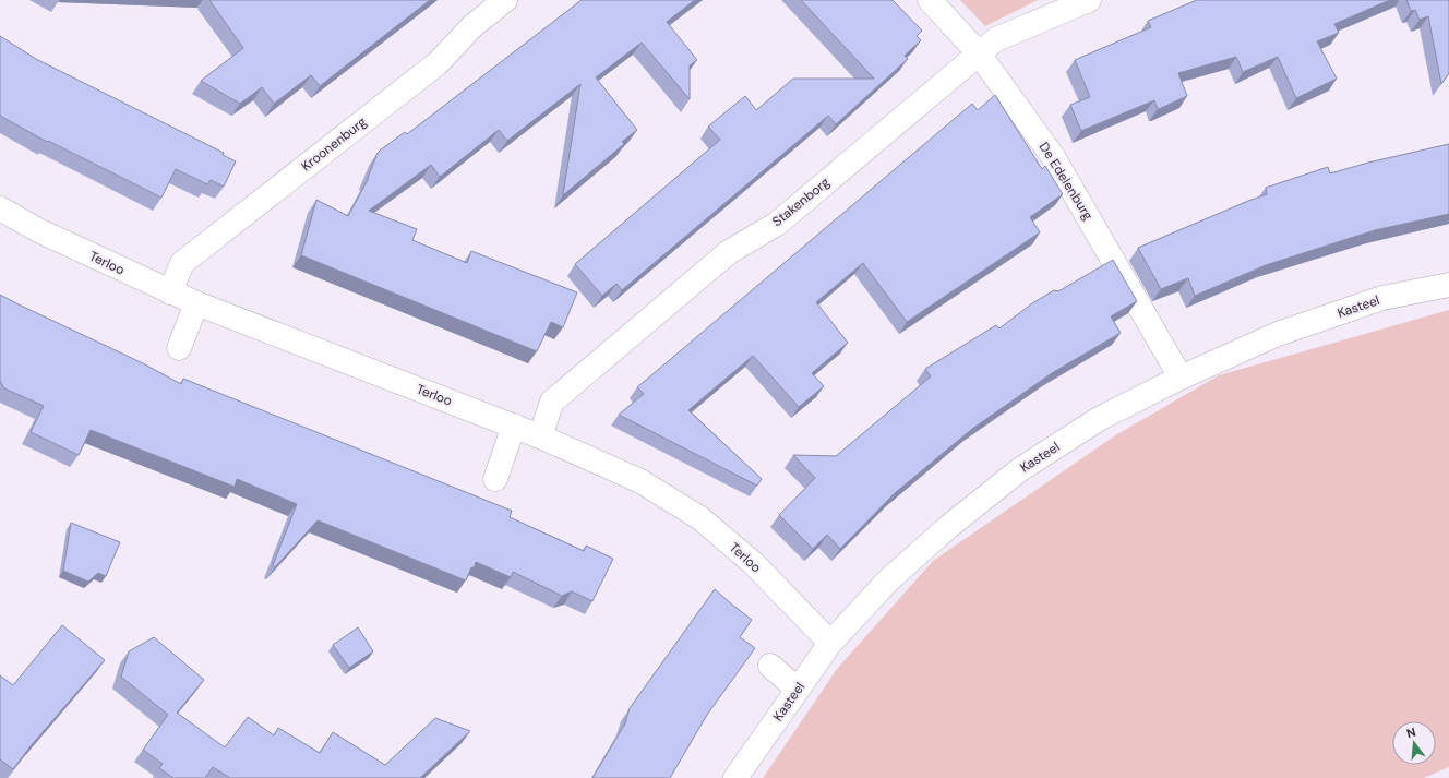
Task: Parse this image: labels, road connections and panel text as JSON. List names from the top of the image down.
{
  "streets": {
    "street": [
      "Kroonenburg",
      "De Edelenburg",
      "Stakenborg",
      "Terloo",
      "Kasteel"
    ]
  },
  "crossings": [
    ["Kroonenburg", "Terloo"],
    ["De Edelenburg", "Stakenborg"],
    ["De Edelenburg", "Kasteel"],
    ["Stakenborg", "Terloo"],
    ["Terloo", "Kasteel"]
  ],
  "north": "top"
}
